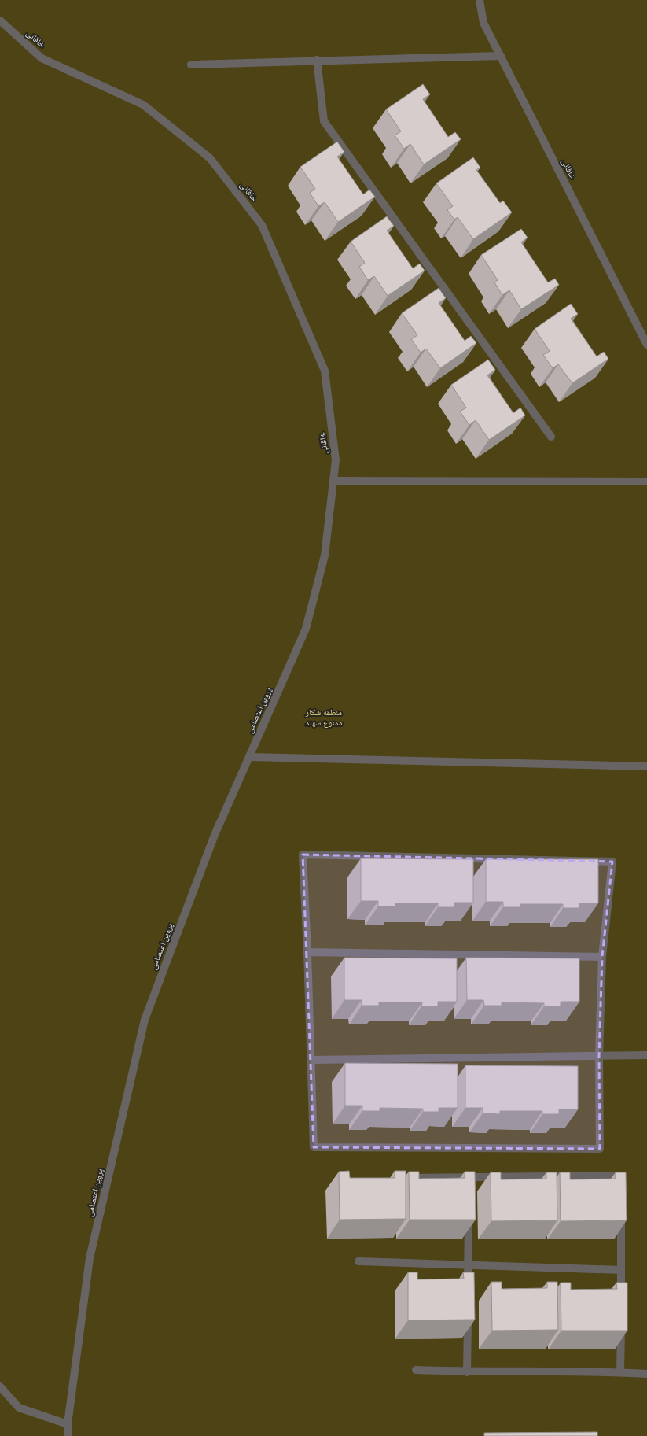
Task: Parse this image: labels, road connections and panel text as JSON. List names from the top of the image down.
{
  "streets": {
    "street": ["خاقانی", "پروین اعتصامی"]
  },
  "crossings": [
    ["خاقانی", "پروین اعتصامی"]
  ],
  "parks": ["منطقه شکار ممنوع سهند"]
}
